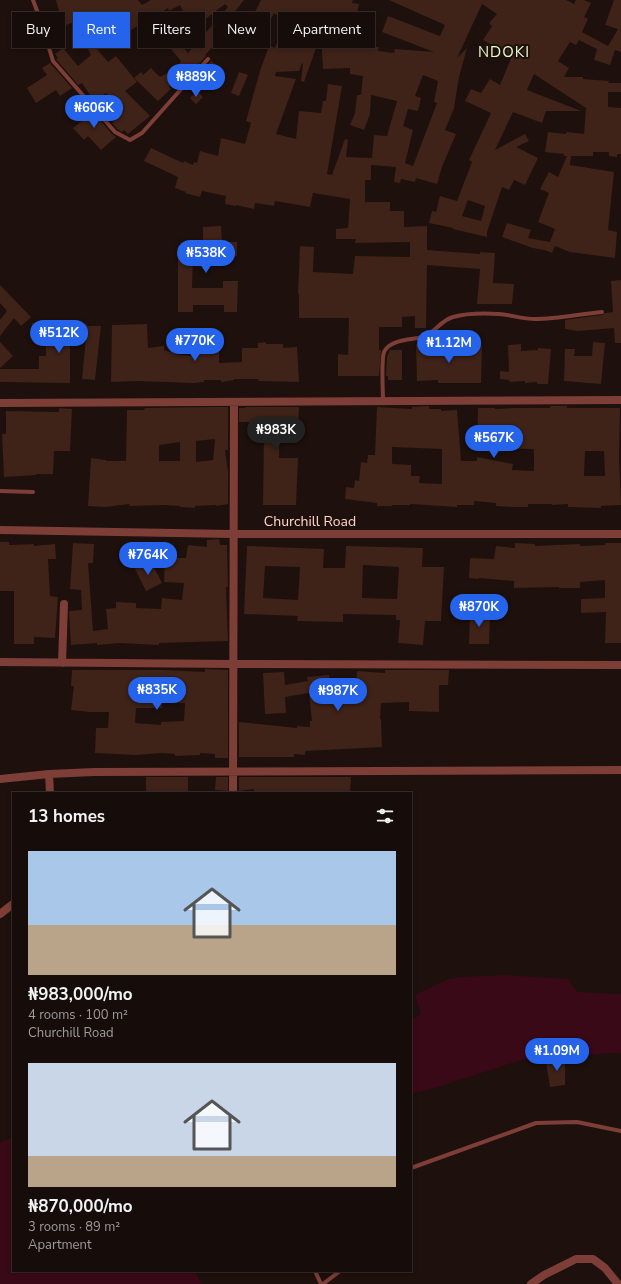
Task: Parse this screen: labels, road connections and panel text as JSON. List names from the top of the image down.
{
  "streets": {
    "street": ["Churchill Road"]
  },
  "districts": ["NDOKI"],
  "page": {
    "chip": [
      "Buy",
      "Rent",
      "Filters",
      "New",
      "Apartment"
    ],
    "price": [
      "₦889K",
      "₦606K",
      "₦538K",
      "₦512K",
      "₦770K",
      "₦1.12M",
      "₦983K",
      "₦567K",
      "₦764K",
      "₦870K",
      "₦835K",
      "₦987K",
      "₦1.09M"
    ],
    "heading": "13 homes",
    "list": [
      {
        "name": "₦983,000/mo",
        "note": "4 rooms · 100 m² · Churchill Road"
      },
      {
        "name": "₦870,000/mo",
        "note": "3 rooms · 89 m² · Apartment"
      }
    ]
  }
}
